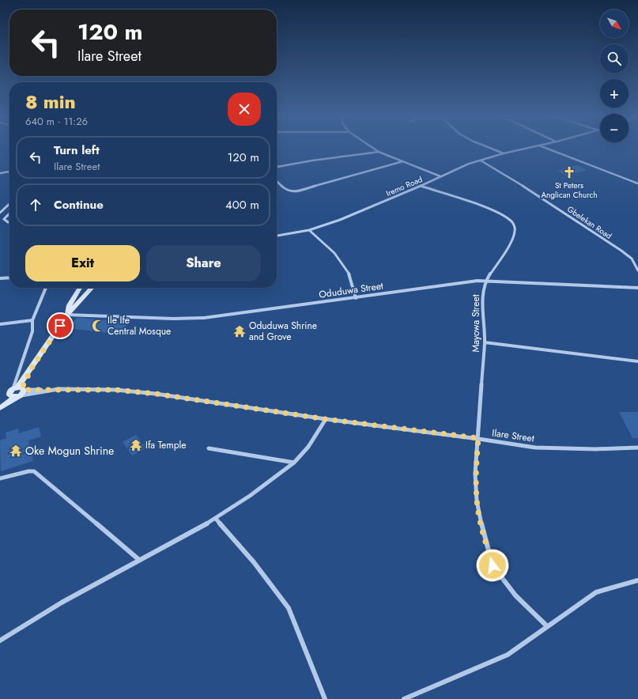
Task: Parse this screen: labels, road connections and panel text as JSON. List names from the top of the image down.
{
  "streets": {
    "street": [
      "Iremo Road",
      "Gbelekan Road",
      "Oduduwa Street",
      "Mayowa Street",
      "Ilare Street"
    ]
  },
  "crossings": [
    ["Iremo Road", "Gbelekan Road"],
    ["Iremo Road", "Mayowa Street"],
    ["Oduduwa Street", "Mayowa Street"],
    ["Mayowa Street", "Ilare Street"]
  ],
  "places": {
    "church": ["St Peters Anglican Church"],
    "mosque": ["Ile Ife Central Mosque"],
    "temple": ["Oduduwa Shrine and Grove", "Ifa Temple", "Oke Mogun Shrine"]
  },
  "north": "bottom right",
  "page": {
    "map_buttons": ["+", "−"],
    "turn": ["120 m", "Ilare Street"],
    "heading": ["8 min", "640 m · 11:26"],
    "list": [
      {
        "name": "Turn left",
        "note": "Ilare Street",
        "value": "120 m"
      },
      {
        "name": "Continue",
        "value": "400 m"
      }
    ],
    "buttons": ["Exit", "Share"]
  }
}
